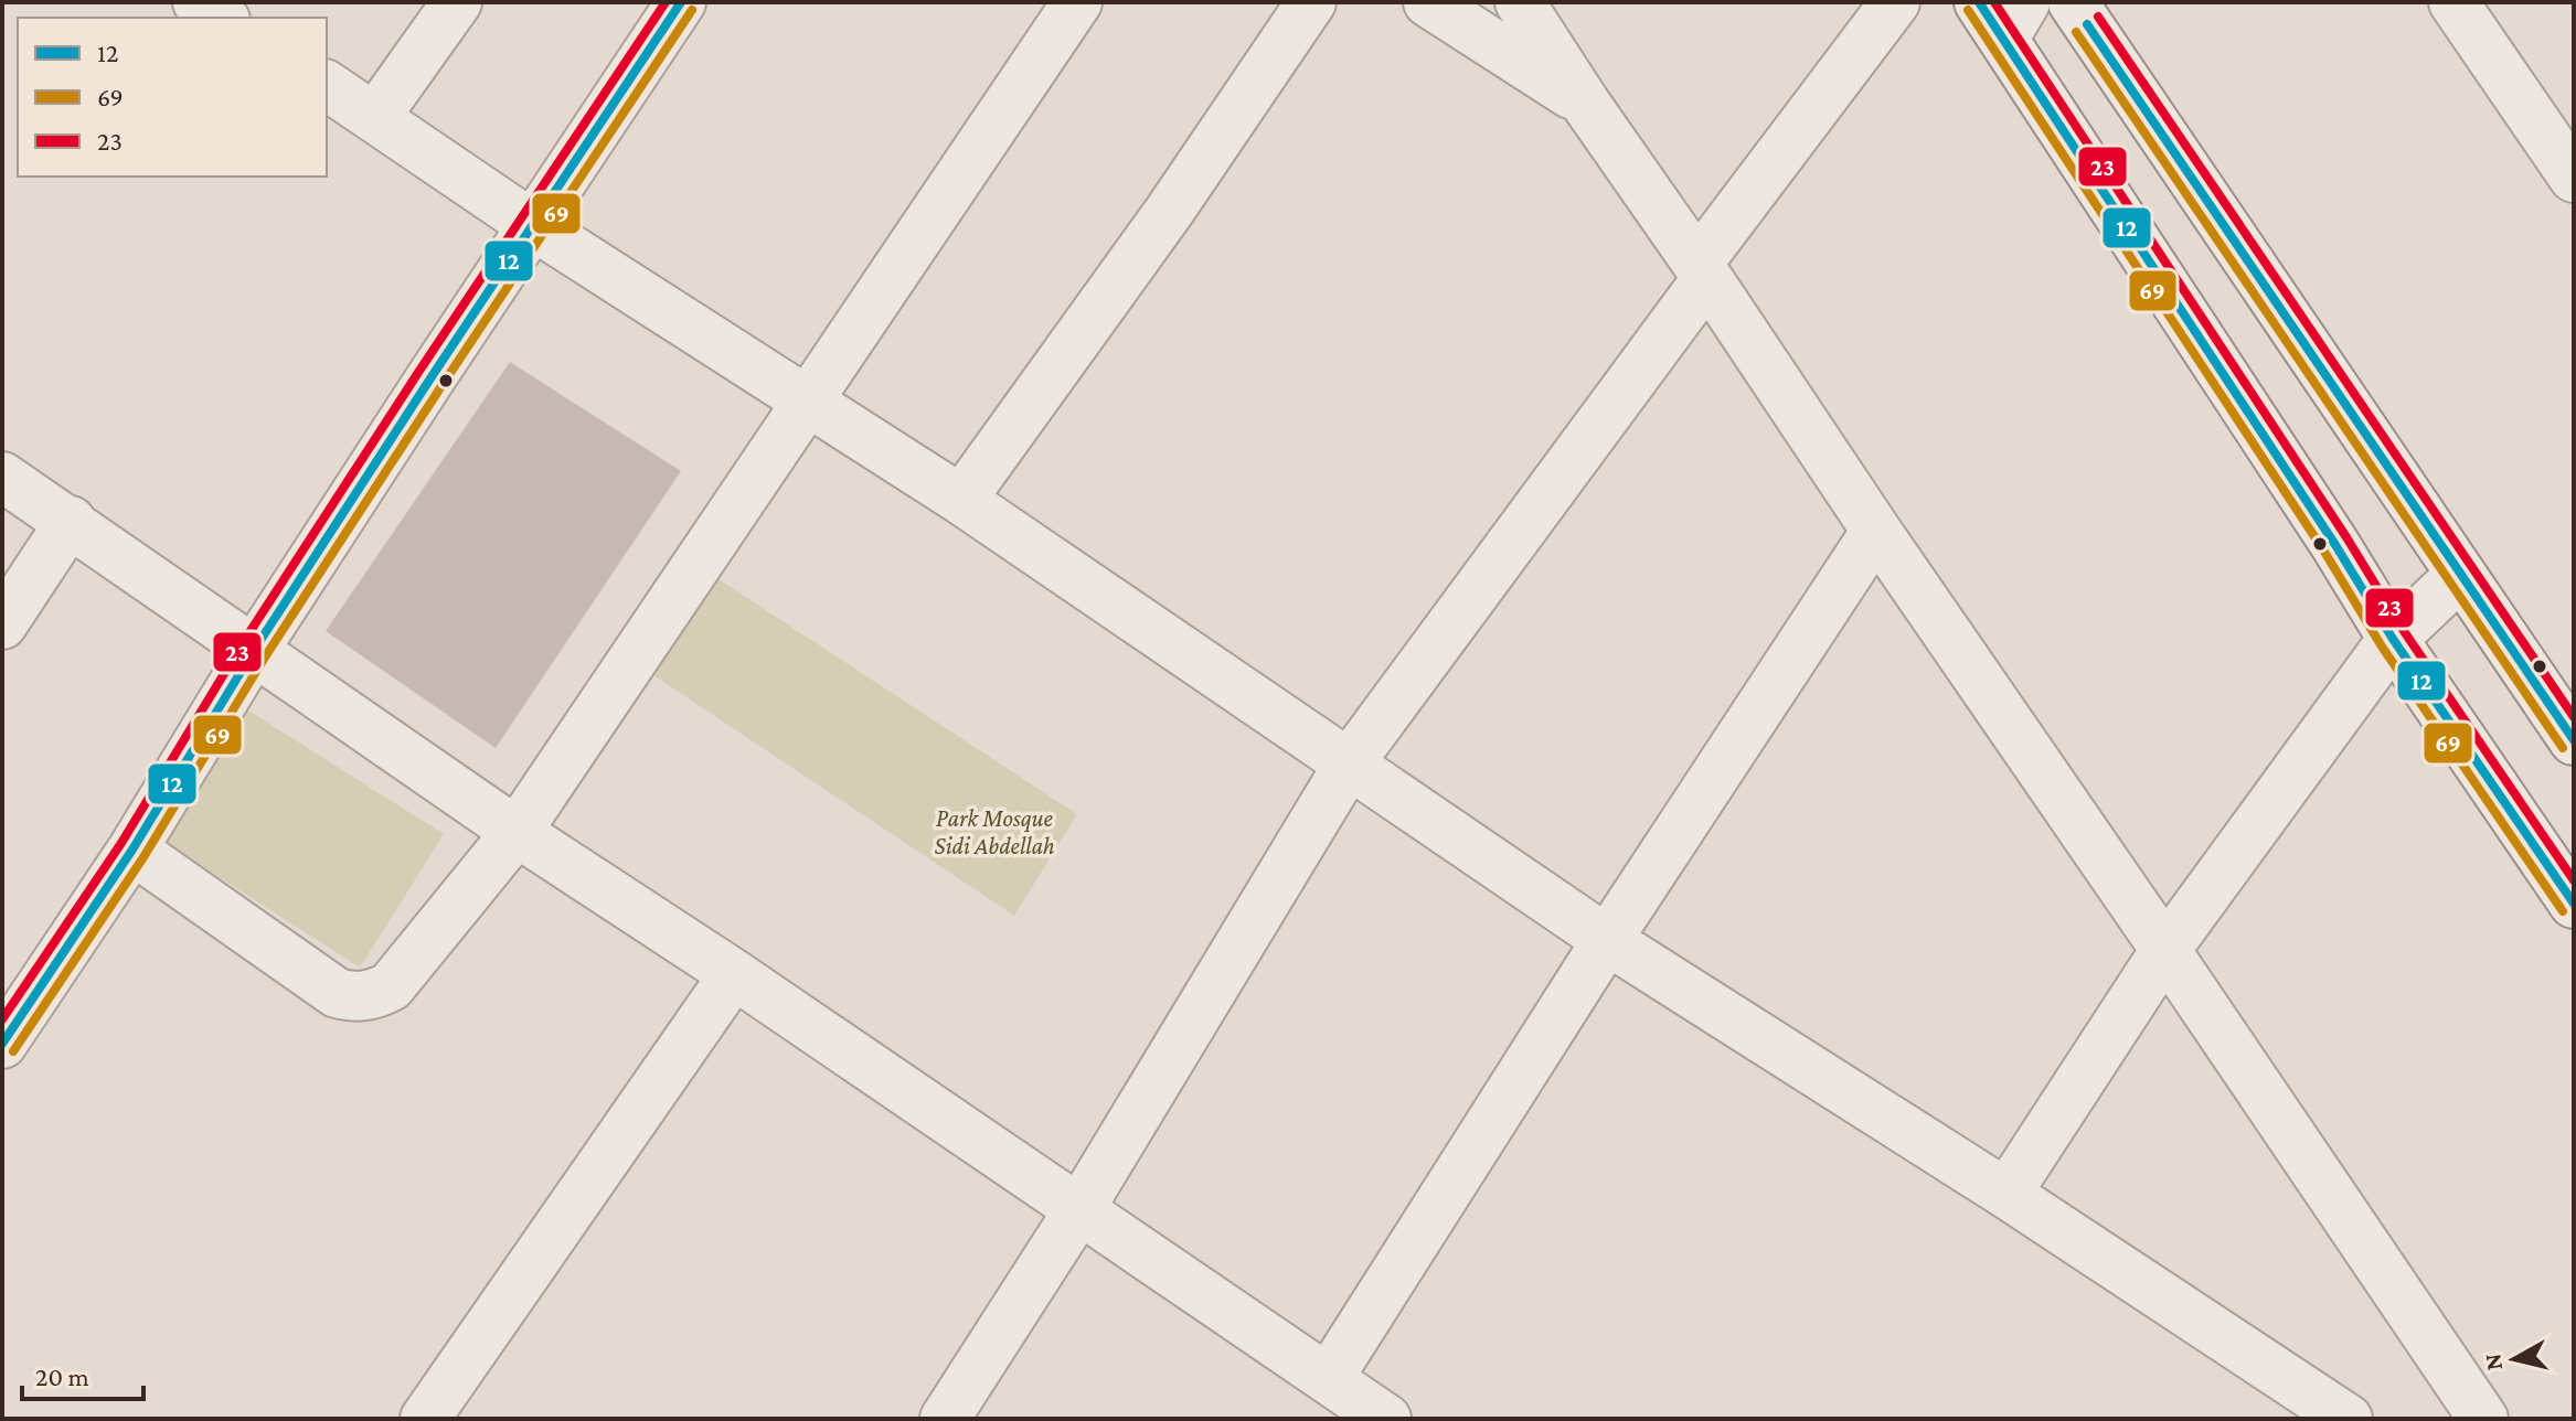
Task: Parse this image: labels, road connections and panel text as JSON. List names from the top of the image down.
{
  "parks": ["Park Mosque Sidi Abdellah"],
  "lines": ["transit line 12", "transit line 23", "transit line 69"],
  "legend": ["12", "69", "23"],
  "scale_bar": "20 m",
  "north": "left"
}
